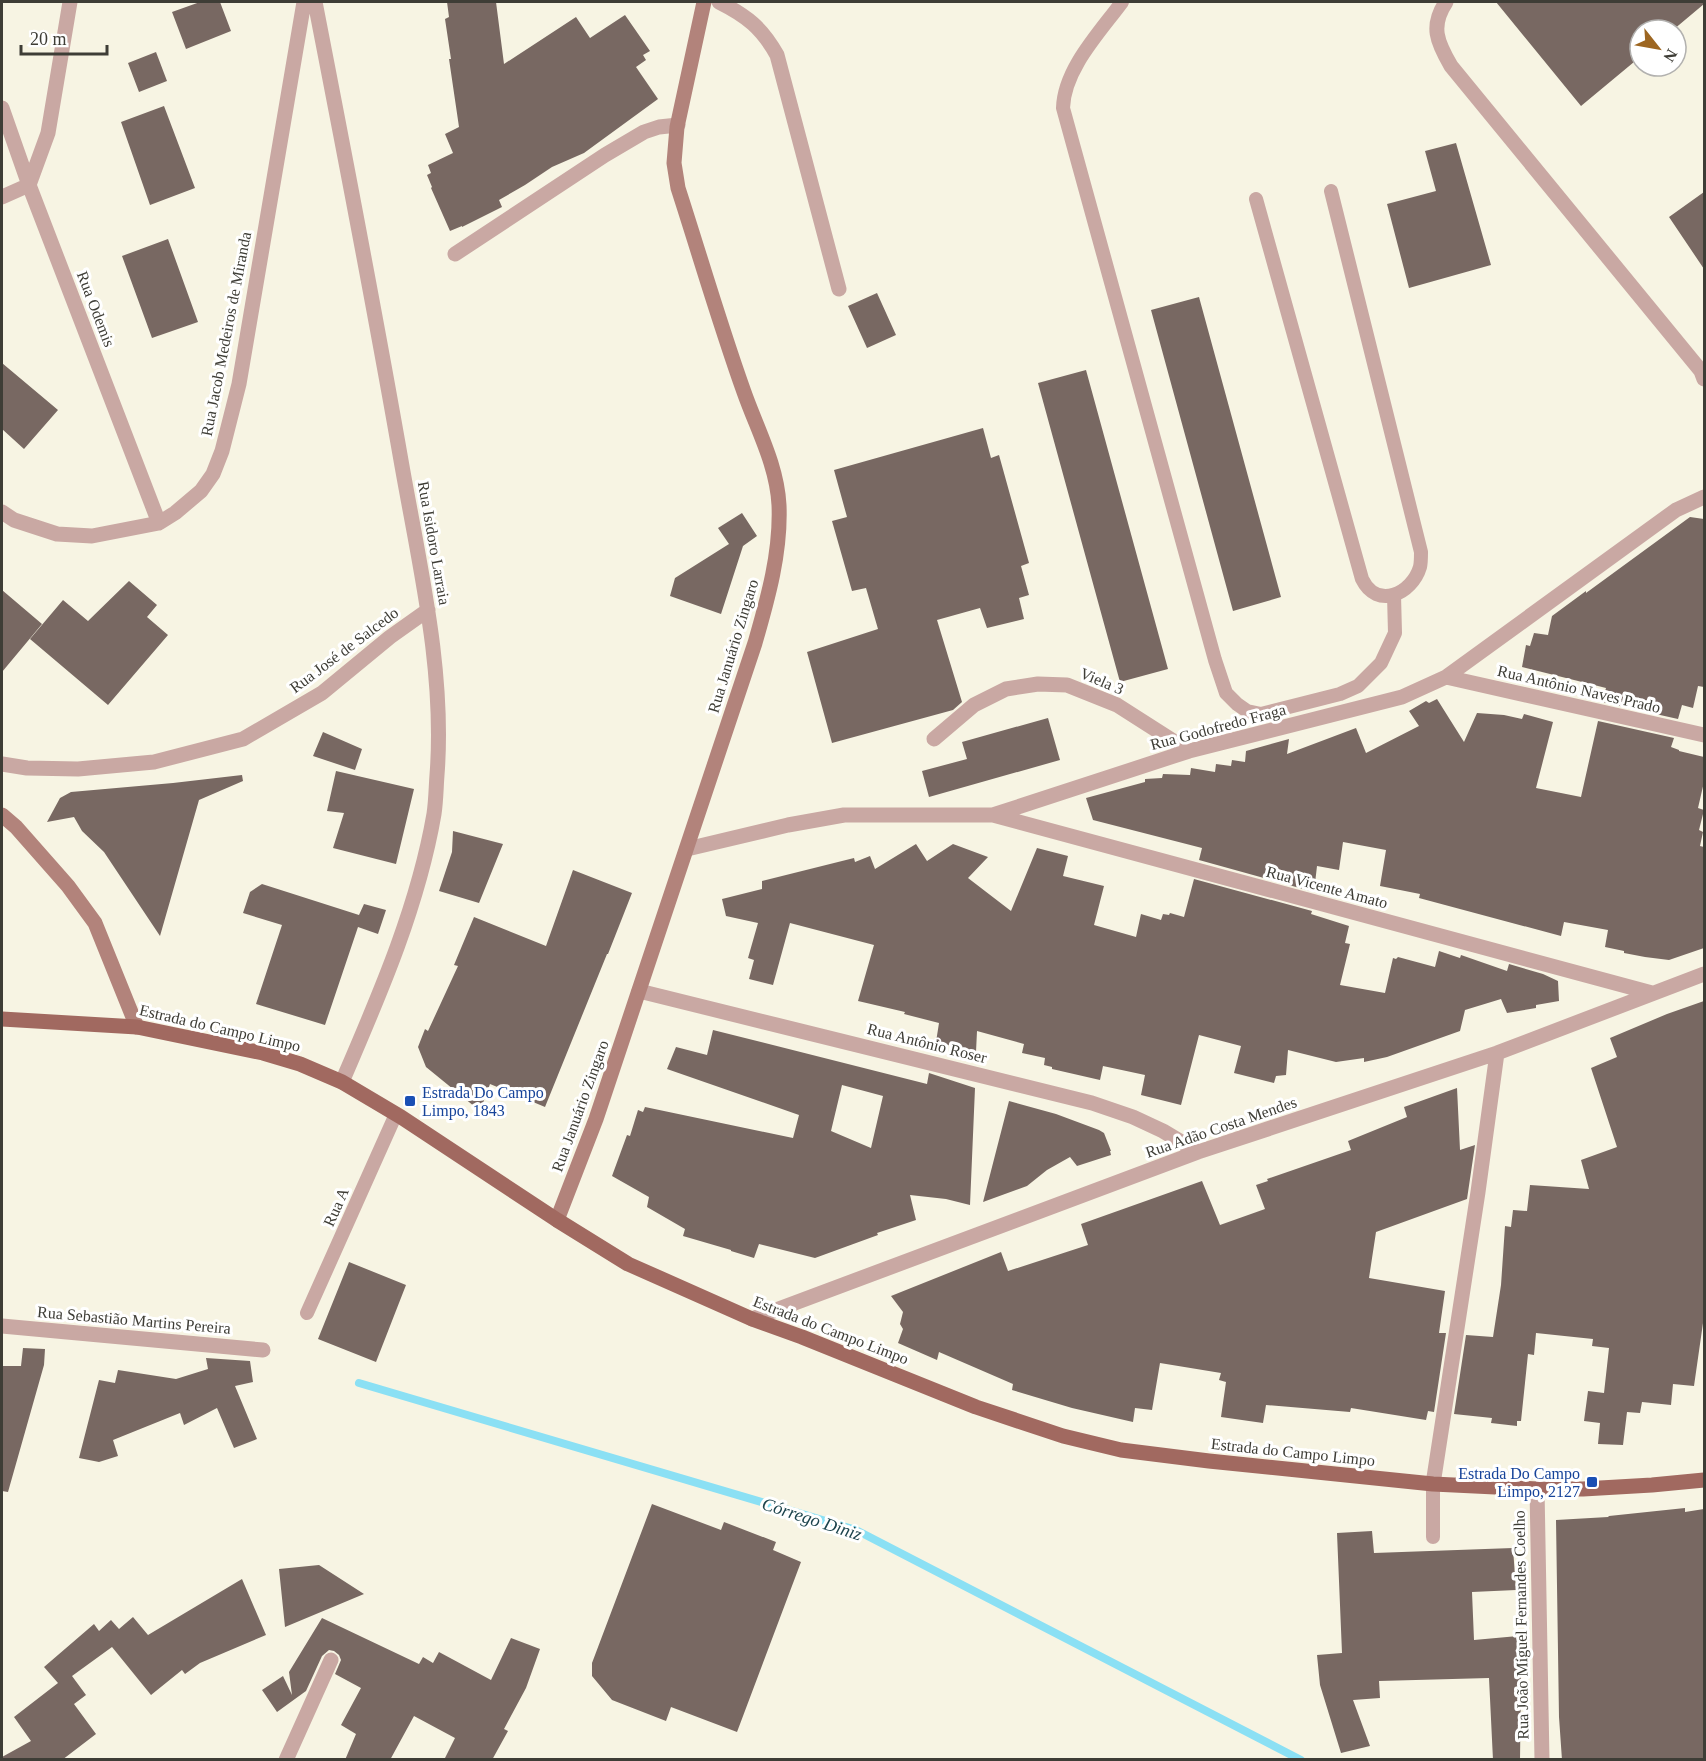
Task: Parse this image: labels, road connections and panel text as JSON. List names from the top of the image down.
{
  "streets": {
    "main road": ["Estrada do Campo Limpo"],
    "street": [
      "Rua Odemis",
      "Rua Jacob Medeiros de Miranda",
      "Rua Isidoro Larraia",
      "Rua Januário Zingaro",
      "Rua José de Salcedo",
      "Viela 3",
      "Rua Antônio Naves Prado",
      "Rua Godofredo Fraga",
      "Rua Vicente Amato",
      "Rua Antônio Roser",
      "Rua Adão Costa Mendes",
      "Rua Sebastião Martins Pereira",
      "Rua João Miguel Fernandes Coelho"
    ],
    "lane": ["Rua A"]
  },
  "crossings": [
    ["Rua Odemis", "Rua Jacob Medeiros de Miranda"],
    ["Rua Isidoro Larraia", "Rua José de Salcedo"],
    ["Rua Isidoro Larraia", "Estrada do Campo Limpo"],
    ["Rua Januário Zingaro", "Rua Godofredo Fraga"],
    ["Rua Januário Zingaro", "Estrada do Campo Limpo"],
    ["Rua Januário Zingaro", "Rua Antônio Roser"],
    ["Viela 3", "Rua Godofredo Fraga"],
    ["Rua Antônio Naves Prado", "Rua Godofredo Fraga"],
    ["Rua Godofredo Fraga", "Rua Vicente Amato"],
    ["Rua Vicente Amato", "Rua Adão Costa Mendes"],
    ["Estrada do Campo Limpo", "Rua Adão Costa Mendes"],
    ["Estrada do Campo Limpo", "Rua A"],
    ["Estrada do Campo Limpo", "Rua João Miguel Fernandes Coelho"],
    ["Rua Antônio Roser", "Rua Adão Costa Mendes"]
  ],
  "water": ["Córrego Diniz"],
  "places": {
    "transit": ["Estrada Do Campo Limpo, 1843", "Estrada Do Campo Limpo, 2127"]
  },
  "scale_bar": "20 m",
  "north": "bottom right"
}
